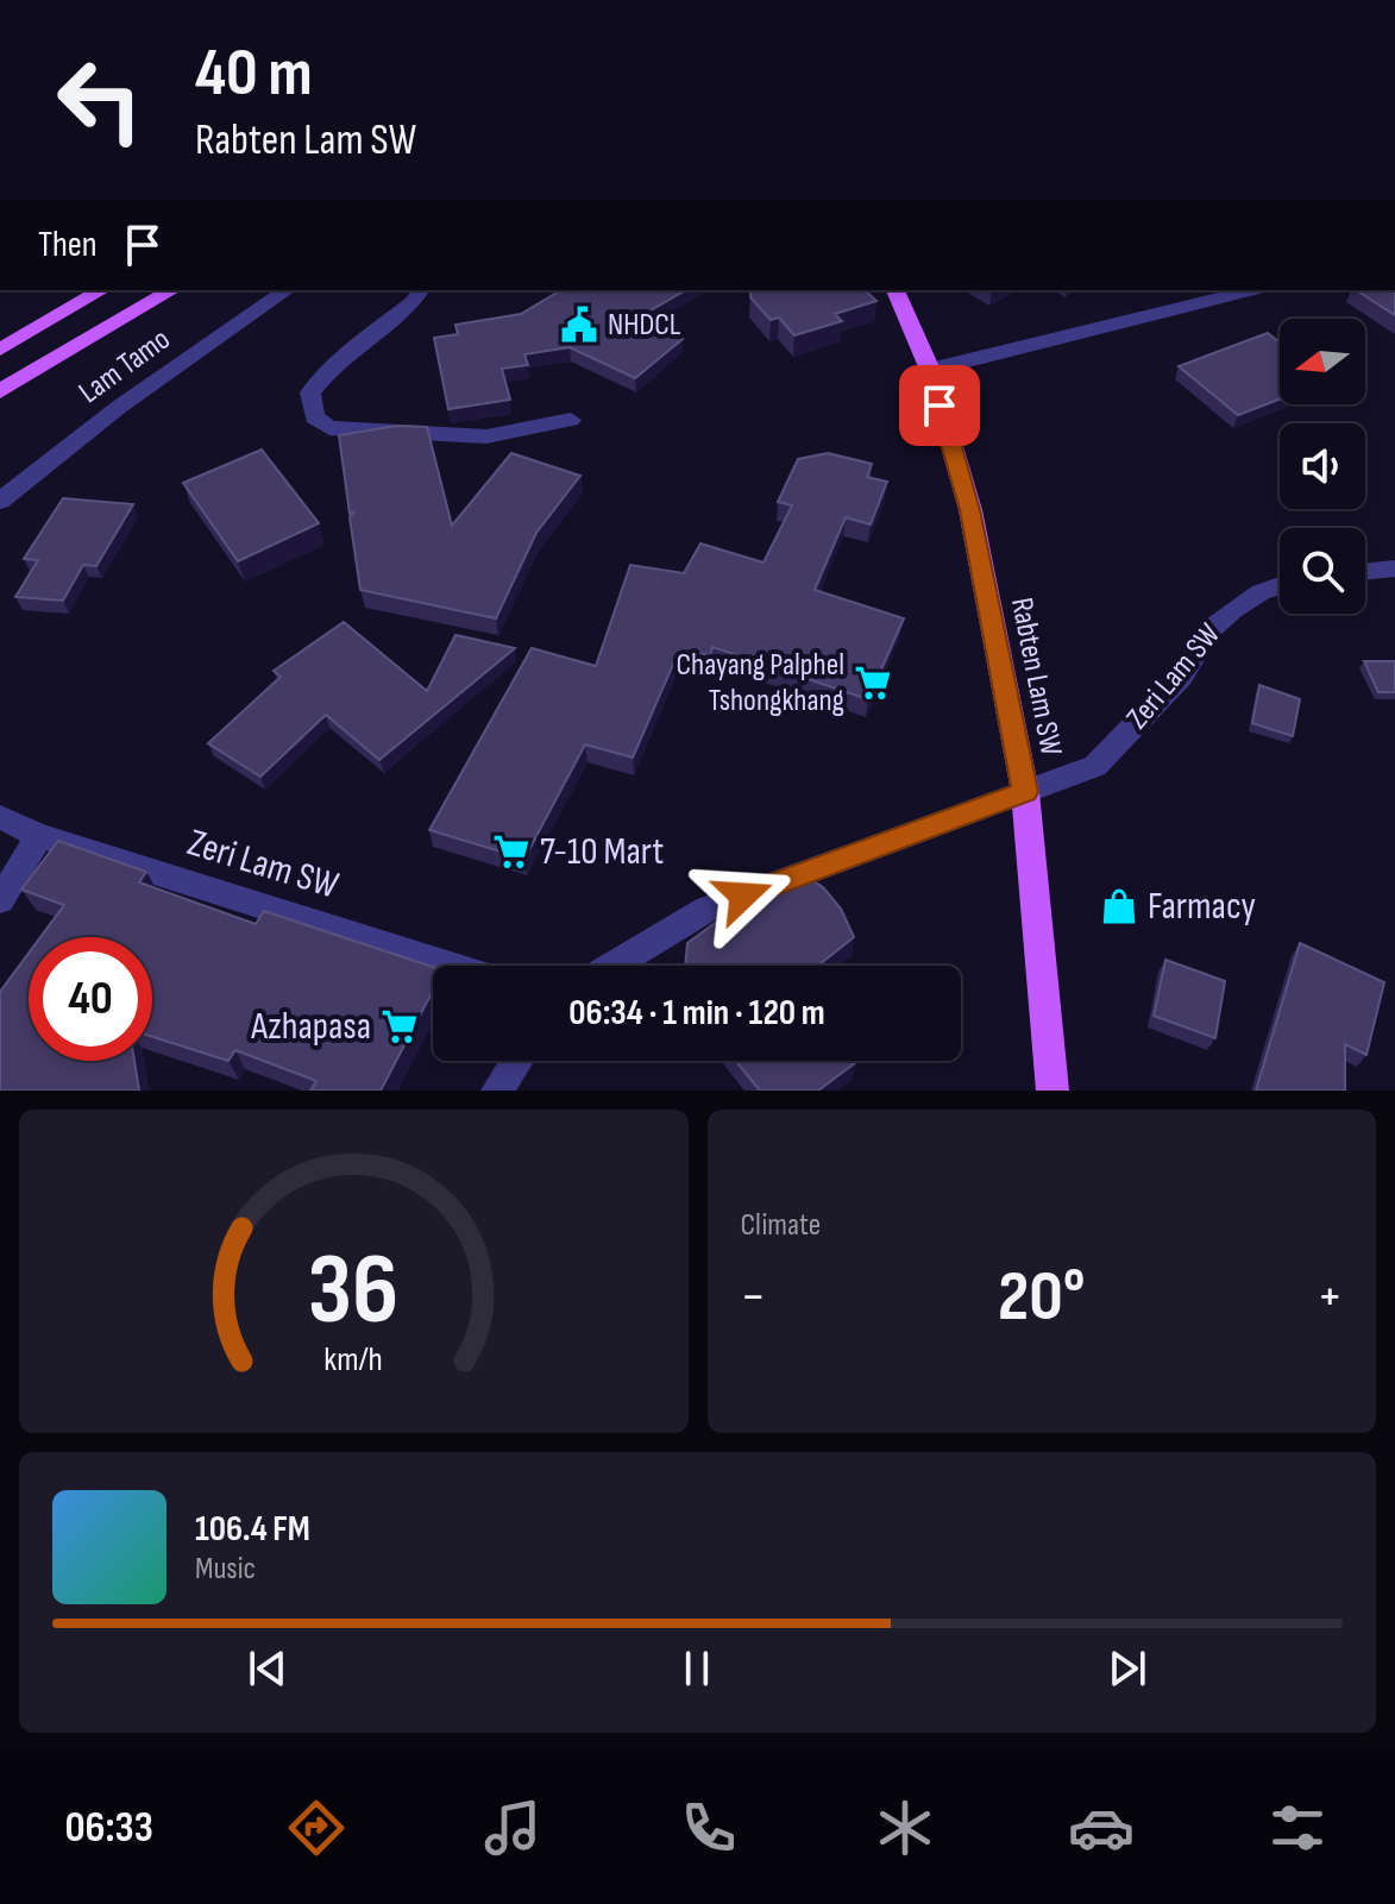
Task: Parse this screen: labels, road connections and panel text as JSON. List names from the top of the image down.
{
  "streets": {
    "main road": ["Rabten Lam SW"],
    "street": ["Lam Tamo", "Zeri Lam SW"]
  },
  "crossings": [
    ["Rabten Lam SW", "Zeri Lam SW"]
  ],
  "places": {
    "public building": ["NHDCL"],
    "supermarket": ["Chayang Palphel Tshongkhang", "7-10 Mart", "Azhapasa"],
    "shop": ["Farmacy"]
  },
  "north": "left",
  "page": {
    "turn": ["40 m", "Rabten Lam SW"],
    "then": "Then",
    "limit": "40",
    "trip": "06:34 · 1 min · 120 m",
    "tile": "Climate",
    "heat": ["−", "20°", "+"],
    "song": ["106.4 FM", "Music"],
    "tabs": "06:33",
    "gauge": ["36", "km/h"]
  }
}
